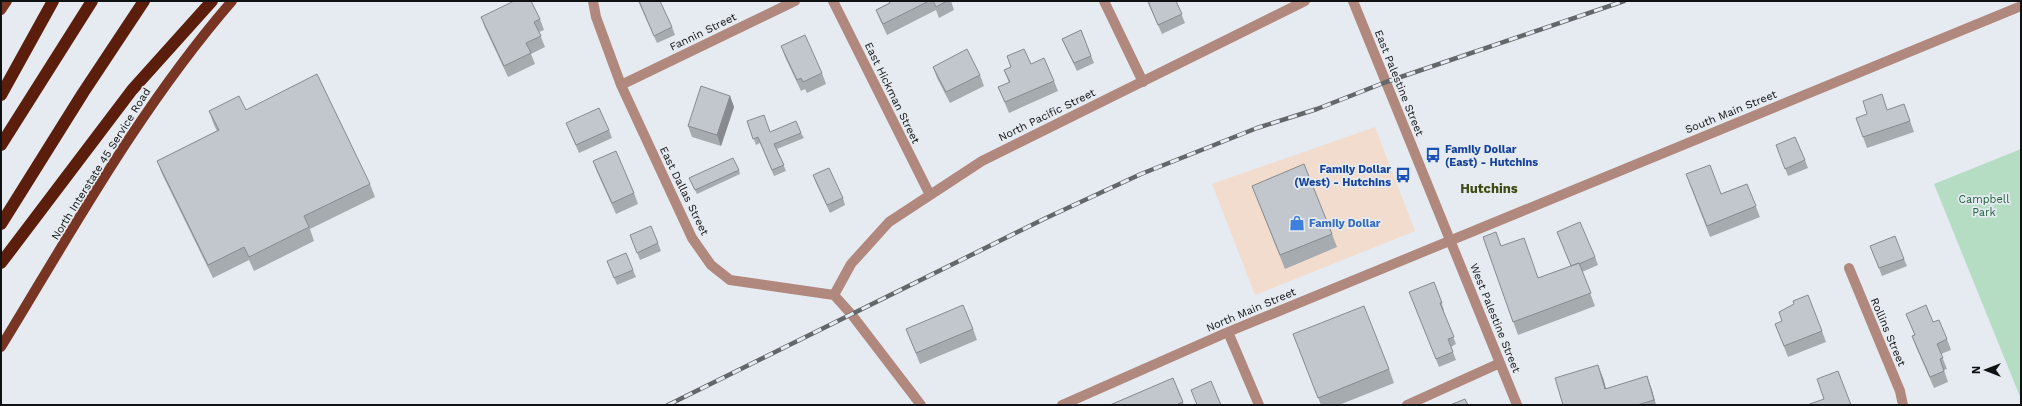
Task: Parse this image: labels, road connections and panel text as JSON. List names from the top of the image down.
{
  "streets": {
    "main road": ["North Interstate 45 Service Road"],
    "street": [
      "Fannin Street",
      "East Palestine Street",
      "East Hickman Street",
      "South Main Street",
      "North Pacific Street",
      "East Dallas Street",
      "North Main Street",
      "West Palestine Street",
      "Rollins Street"
    ]
  },
  "crossings": [
    ["Fannin Street", "East Dallas Street"],
    ["East Palestine Street", "South Main Street"],
    ["East Palestine Street", "North Main Street"],
    ["East Palestine Street", "West Palestine Street"],
    ["East Hickman Street", "North Pacific Street"],
    ["South Main Street", "North Main Street"],
    ["South Main Street", "West Palestine Street"],
    ["North Pacific Street", "East Dallas Street"],
    ["North Main Street", "West Palestine Street"]
  ],
  "districts": ["Hutchins"],
  "parks": ["Campbell Park"],
  "places": {
    "bus stop": ["Family Dollar (East) - Hutchins", "Family Dollar (West) - Hutchins"],
    "shop": ["Family Dollar"]
  },
  "north": "left"
}
